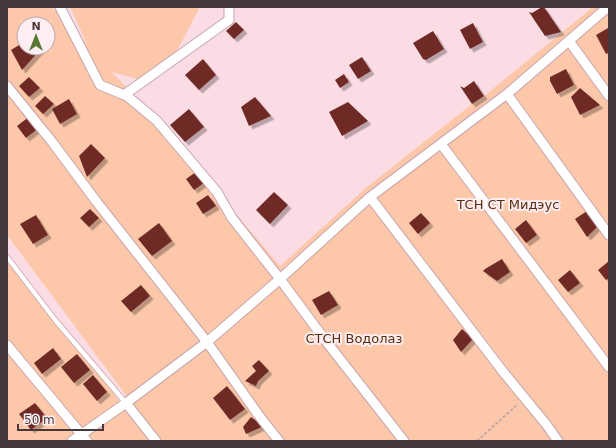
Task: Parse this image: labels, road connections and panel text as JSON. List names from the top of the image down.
{
  "parks": ["ТСН СТ Мидэус", "СТСН Водолаз"],
  "scale_bar": "50 m",
  "north": "top"
}
